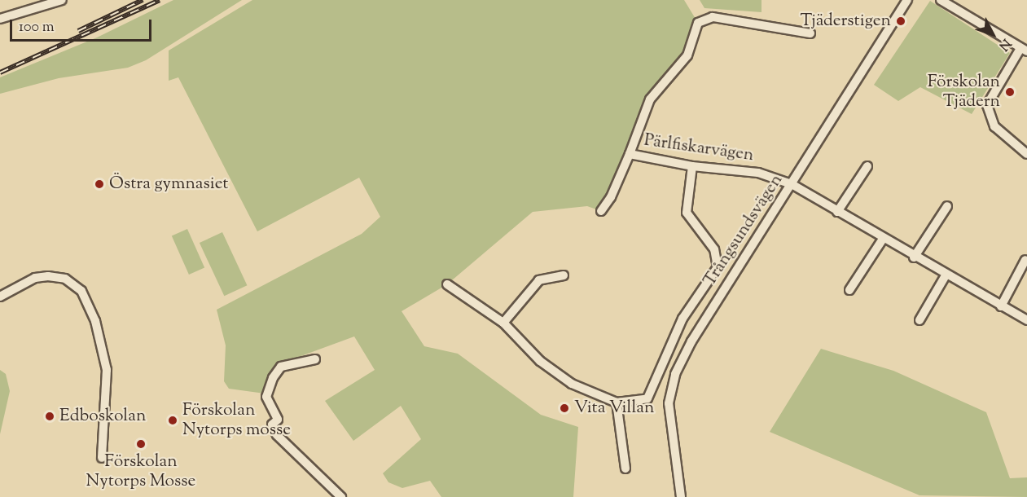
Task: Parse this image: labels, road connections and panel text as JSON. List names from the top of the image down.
{
  "streets": {
    "street": ["Pärlfiskarvägen", "Trångsundsvägen"]
  },
  "crossings": [
    ["Pärlfiskarvägen", "Trångsundsvägen"]
  ],
  "places": [
    "Tjäderstigen",
    "Förskolan Tjädern",
    "Östra gymnasiet",
    "Vita Villan",
    "Edboskolan",
    "Förskolan Nytorps mosse",
    "Förskolan Nytorps Mosse"
  ],
  "scale_bar": "100 m",
  "north": "bottom right"
}
